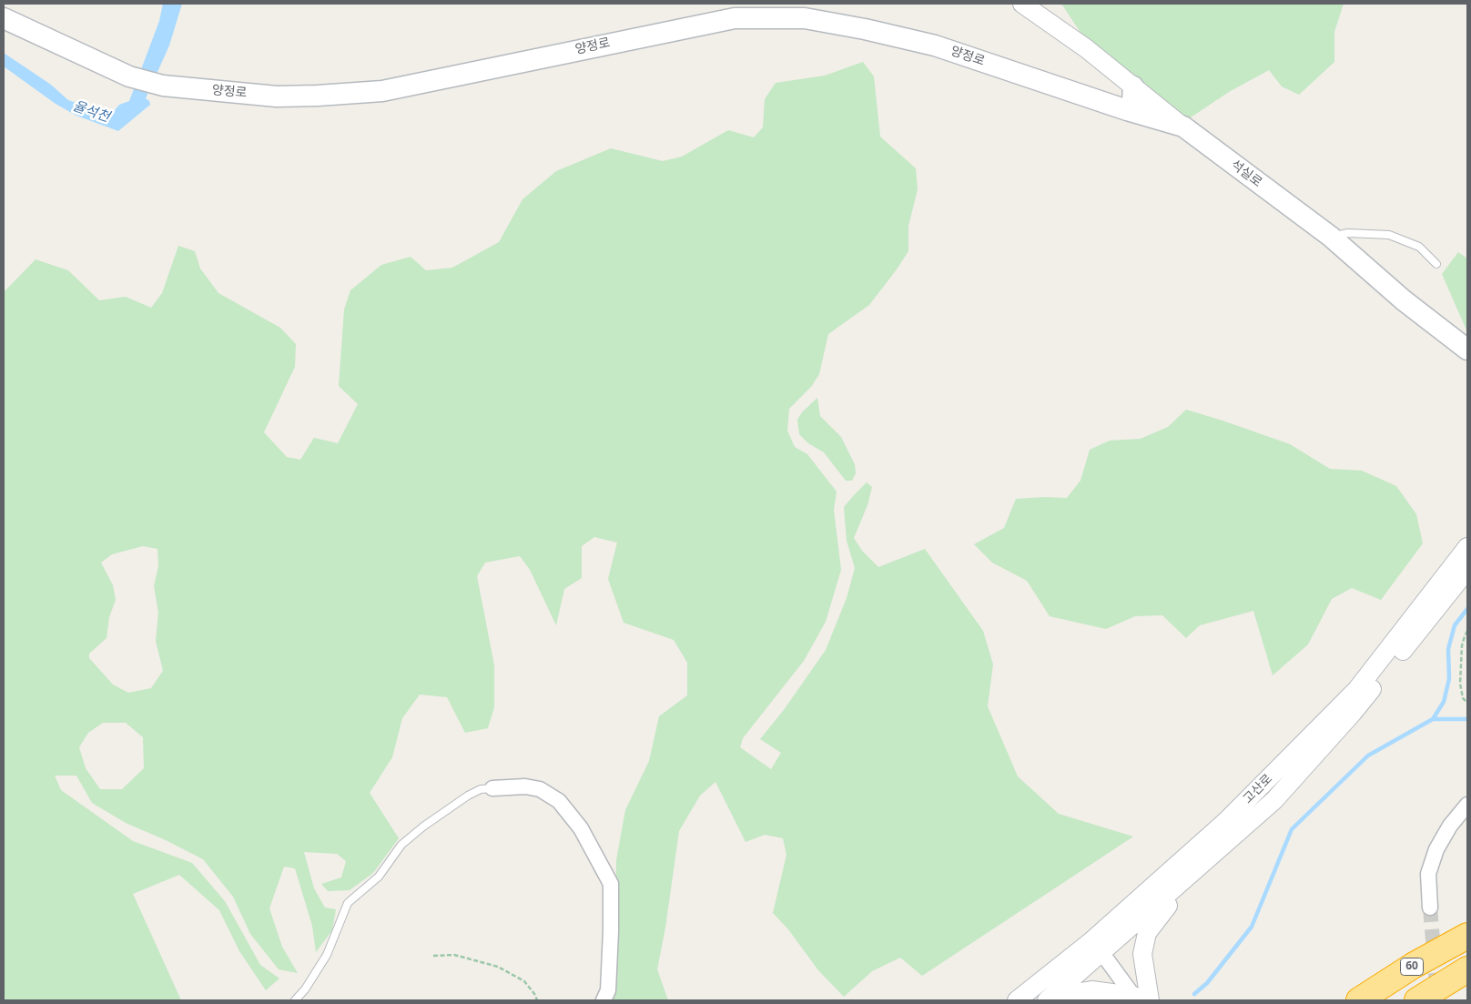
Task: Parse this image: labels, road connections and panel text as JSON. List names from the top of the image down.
{
  "streets": {
    "highway": ["60"],
    "main road": ["양정로", "석실로"],
    "street": ["고산로"]
  },
  "crossings": [
    ["양정로", "석실로"]
  ],
  "water": ["율석천"]
}
